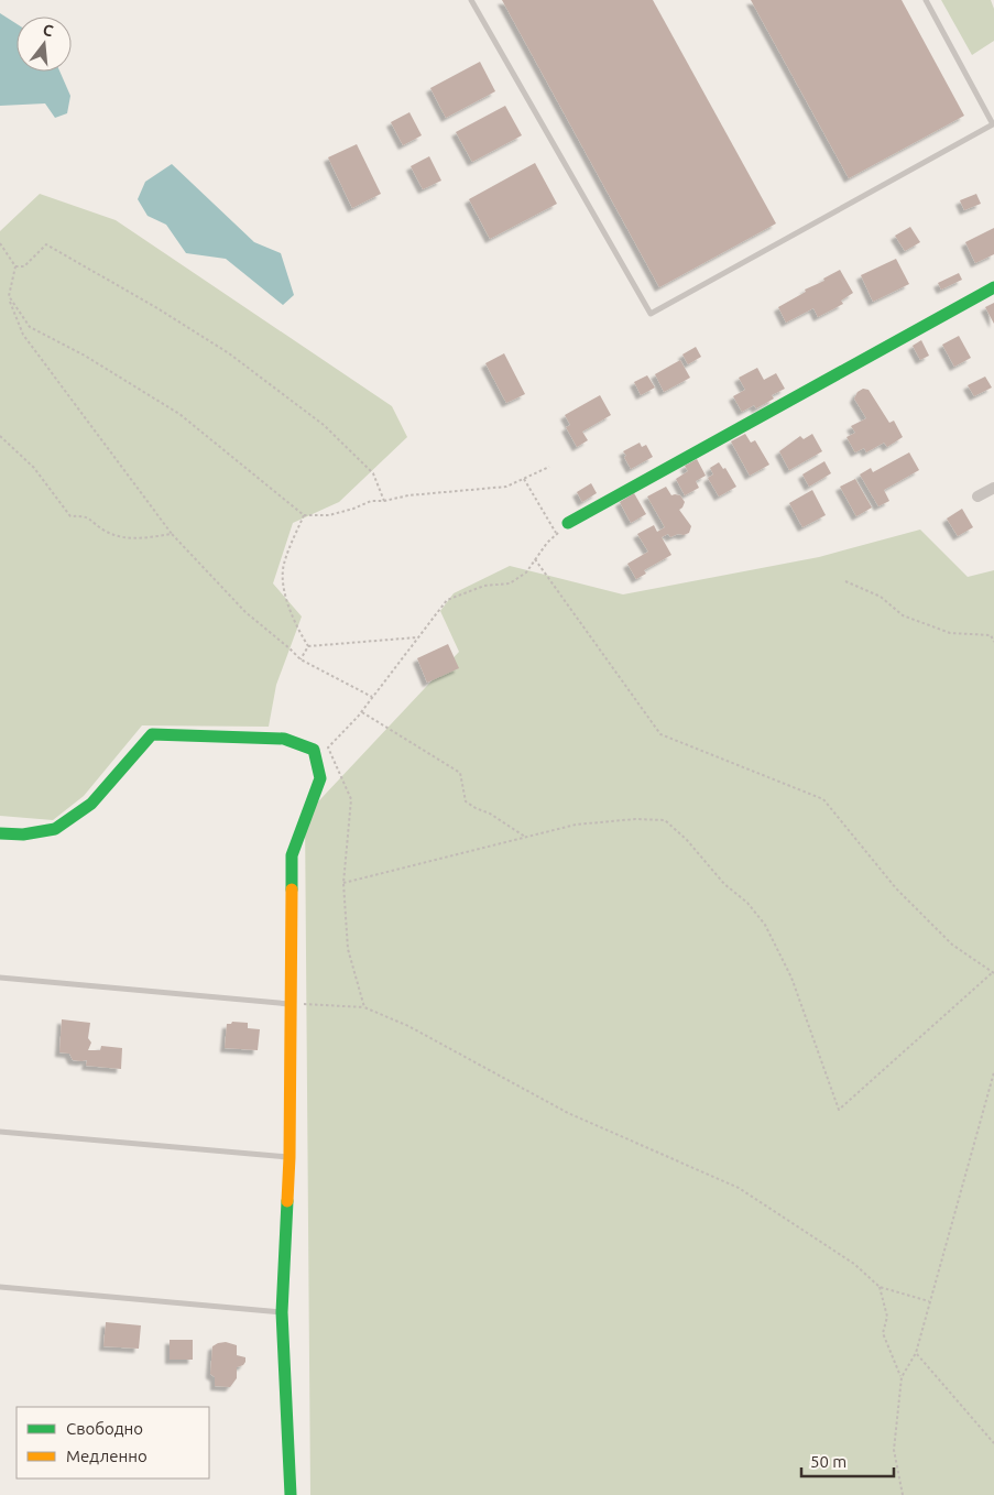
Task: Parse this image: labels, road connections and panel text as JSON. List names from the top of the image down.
{
  "legend": ["Свободно", "Медленно"],
  "scale_bar": "50 m",
  "north": "top"
}
